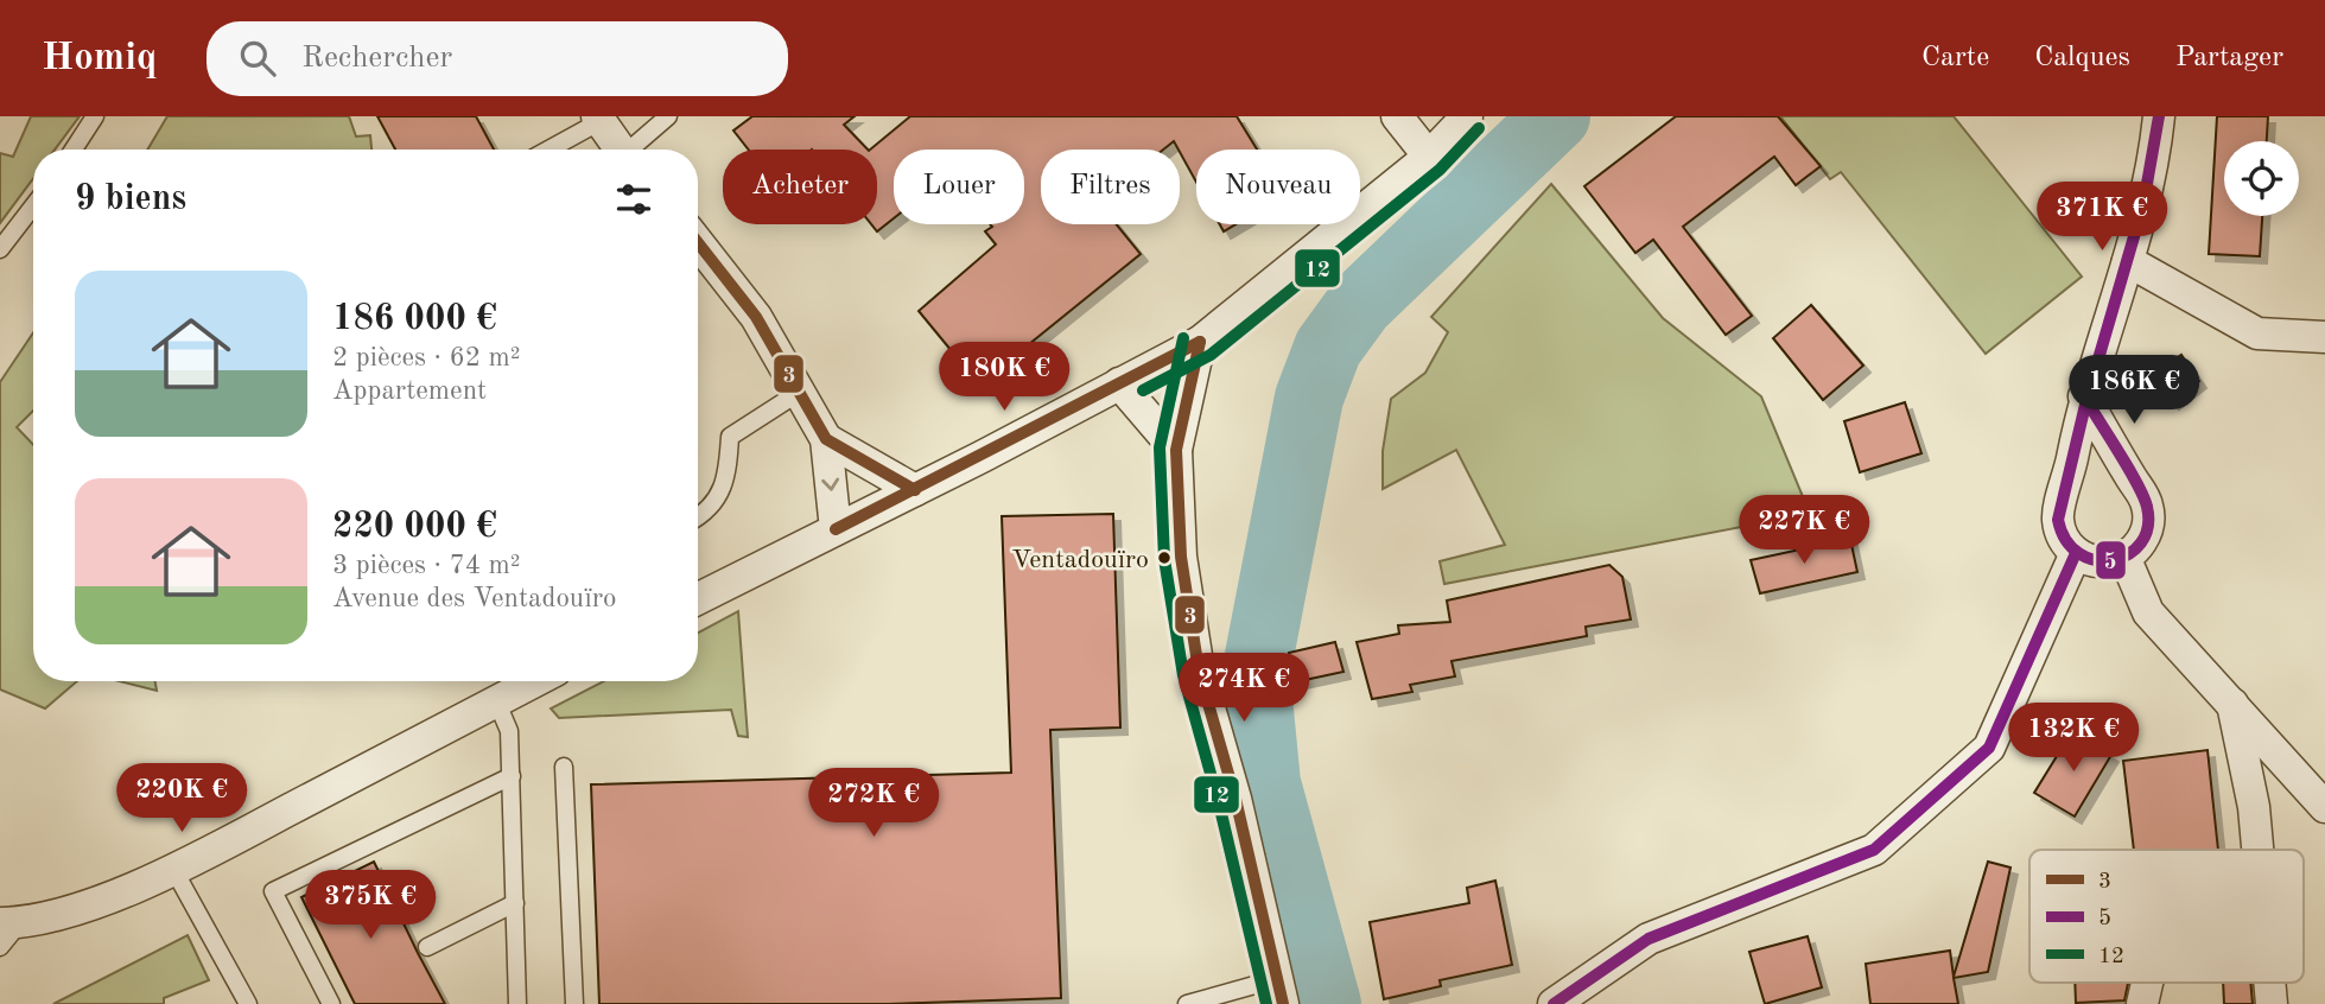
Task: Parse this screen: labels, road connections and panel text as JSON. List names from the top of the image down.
{
  "places": ["Ventadouïro"],
  "lines": ["transit line 5", "transit line 12", "transit line 3"],
  "legend": ["3", "5", "12"],
  "page": {
    "header": "Homiq",
    "search": "Rechercher",
    "nav": ["Carte", "Calques", "Partager"],
    "chip": [
      "Acheter",
      "Louer",
      "Filtres",
      "Nouveau"
    ],
    "heading": "9 biens",
    "price": [
      "371K €",
      "180K €",
      "186K €",
      "227K €",
      "274K €",
      "132K €",
      "220K €",
      "272K €",
      "375K €"
    ],
    "list": [
      {
        "name": "186 000 €",
        "note": "2 pièces · 62 m² · Appartement"
      },
      {
        "name": "220 000 €",
        "note": "3 pièces · 74 m² · Avenue des Ventadouïro"
      }
    ]
  }
}
